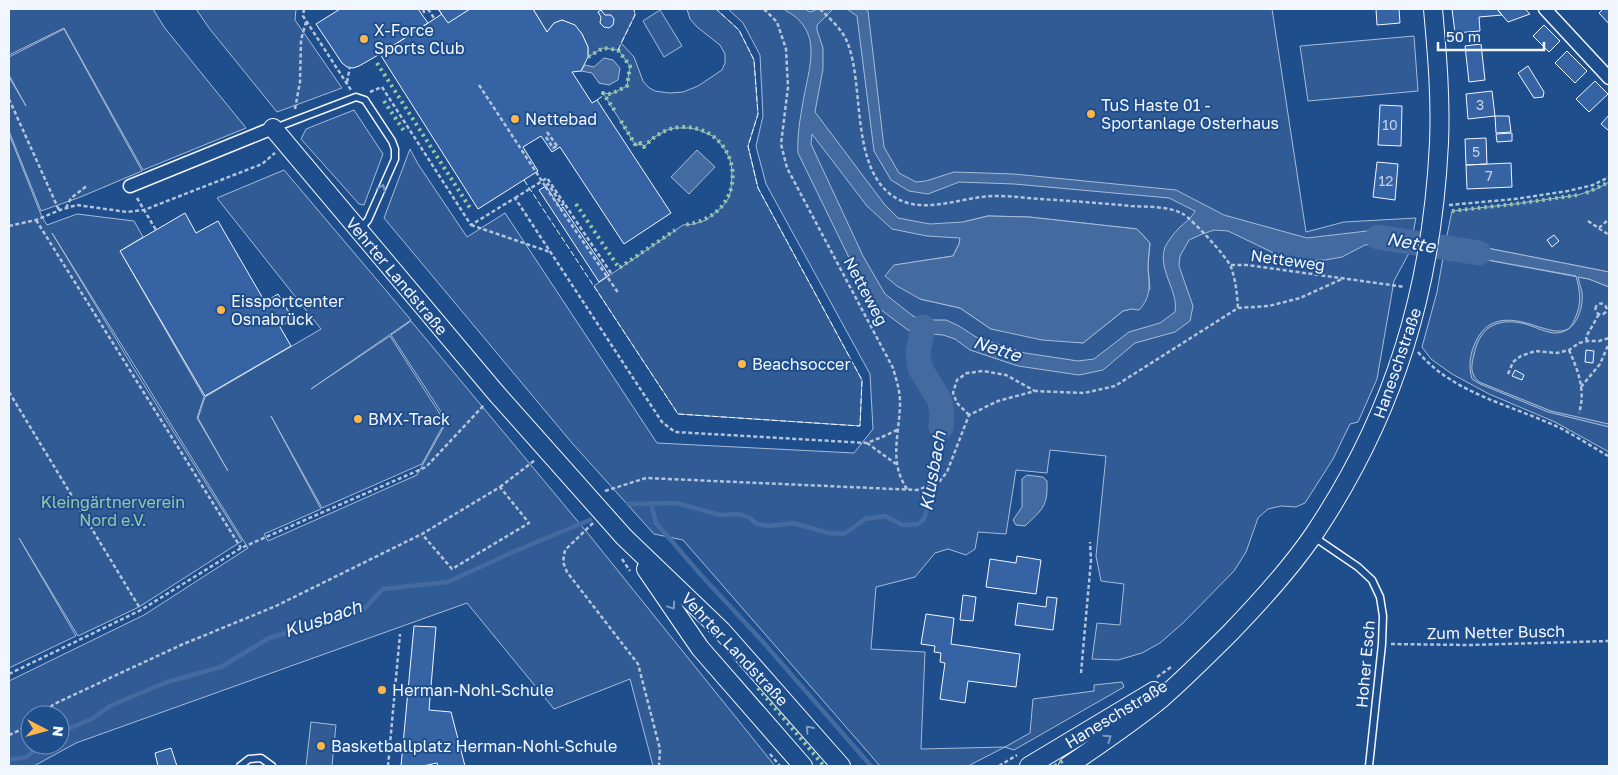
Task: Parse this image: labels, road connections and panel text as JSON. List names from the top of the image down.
{
  "streets": {
    "main road": ["Vehrter Landstraße", "Haneschstraße"],
    "lane": ["Hoher Esch"],
    "path": ["Netteweg", "Zum Netter Busch"]
  },
  "crossings": [
    ["Haneschstraße", "Hoher Esch"],
    ["Zum Netter Busch", "Hoher Esch"]
  ],
  "water": ["Nette", "Klusbach"],
  "parks": ["Kleingärtnerverein Nord e.V."],
  "places": [
    "X-Force Sports Club",
    "TuS Haste 01 - Sportanlage Osterhaus",
    "Nettebad",
    "Eissportcenter Osnabrück",
    "Beachsoccer",
    "BMX-Track",
    "Herman-Nohl-Schule",
    "Basketballplatz Herman-Nohl-Schule"
  ],
  "house_numbers": [
    "3",
    "10",
    "5",
    "7",
    "12"
  ],
  "scale_bar": "50 m",
  "north": "right"
}
